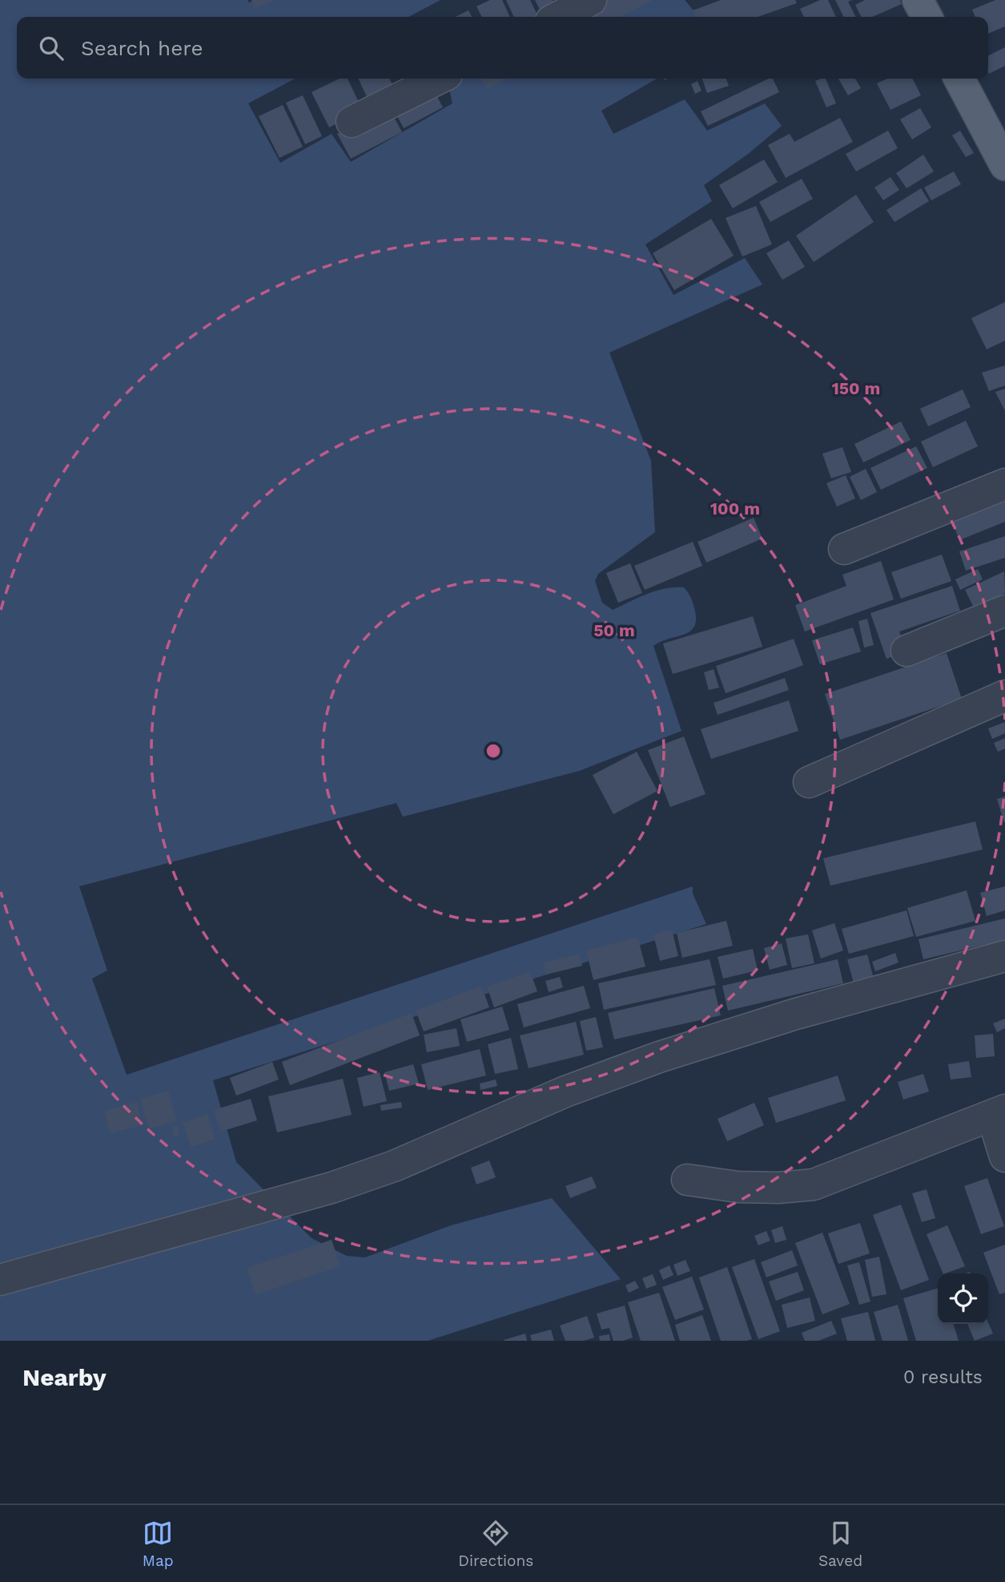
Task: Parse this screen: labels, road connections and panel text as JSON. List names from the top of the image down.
{
  "page": {
    "search": "Search here",
    "heading": ["Nearby", "0 results"],
    "nav": ["Map", "Directions", "Saved"]
  },
  "rings": ["150 m", "100 m", "50 m"]
}
